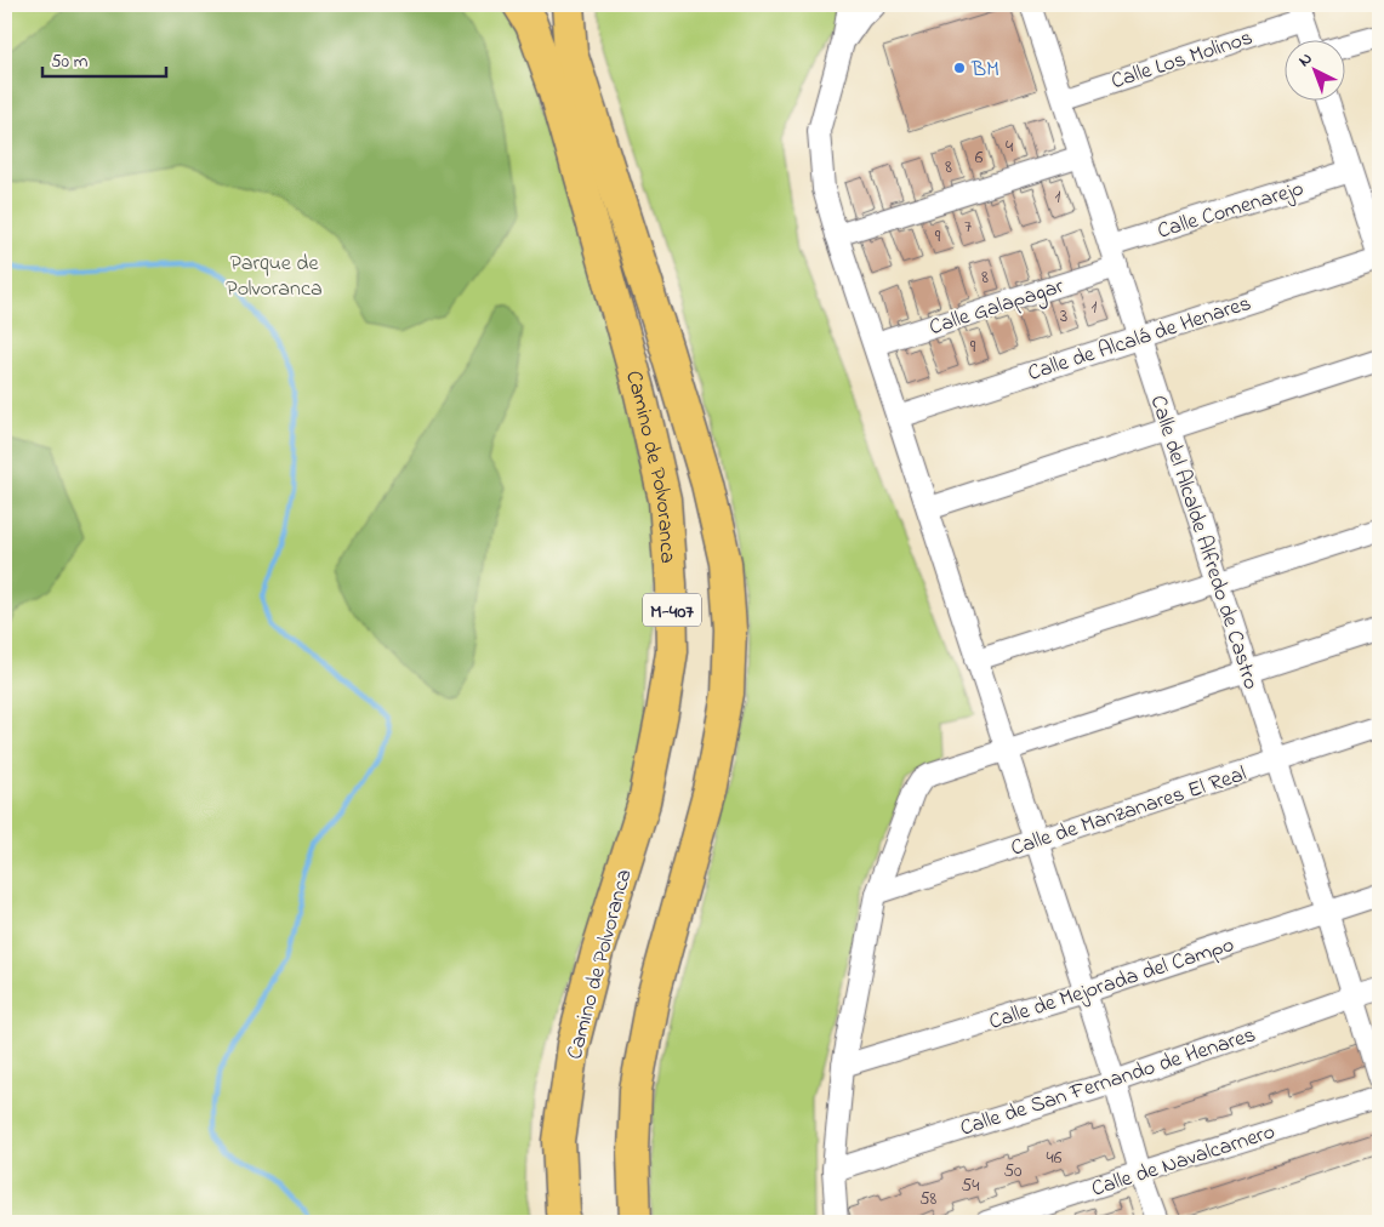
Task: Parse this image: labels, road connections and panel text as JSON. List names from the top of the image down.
{
  "streets": {
    "highway": ["Camino de Polvoranca", "M-407"],
    "street": [
      "Calle Los Molinos",
      "Calle Comenarejo",
      "Calle Galapagar",
      "Calle de Alcalá de Henares",
      "Calle del Alcalde Alfredo de Castro",
      "Calle de Manzanares El Real",
      "Calle de Mejorada del Campo",
      "Calle de San Fernando de Henares",
      "Calle de Navalcarnero"
    ]
  },
  "crossings": [
    ["Calle Los Molinos", "Calle del Alcalde Alfredo de Castro"],
    ["Calle Comenarejo", "Calle del Alcalde Alfredo de Castro"],
    ["Calle Galapagar", "Calle del Alcalde Alfredo de Castro"],
    ["Calle de Alcalá de Henares", "Calle del Alcalde Alfredo de Castro"],
    ["Calle del Alcalde Alfredo de Castro", "Calle de Manzanares El Real"],
    ["Calle del Alcalde Alfredo de Castro", "Calle de Mejorada del Campo"],
    ["Calle del Alcalde Alfredo de Castro", "Calle de San Fernando de Henares"]
  ],
  "parks": ["Parque de Polvoranca"],
  "places": ["BM"],
  "house_numbers": [
    "4",
    "6",
    "8",
    "1",
    "7",
    "9",
    "8",
    "1",
    "3",
    "9",
    "46",
    "50",
    "54",
    "58"
  ],
  "scale_bar": "50 m",
  "north": "top left"
}
